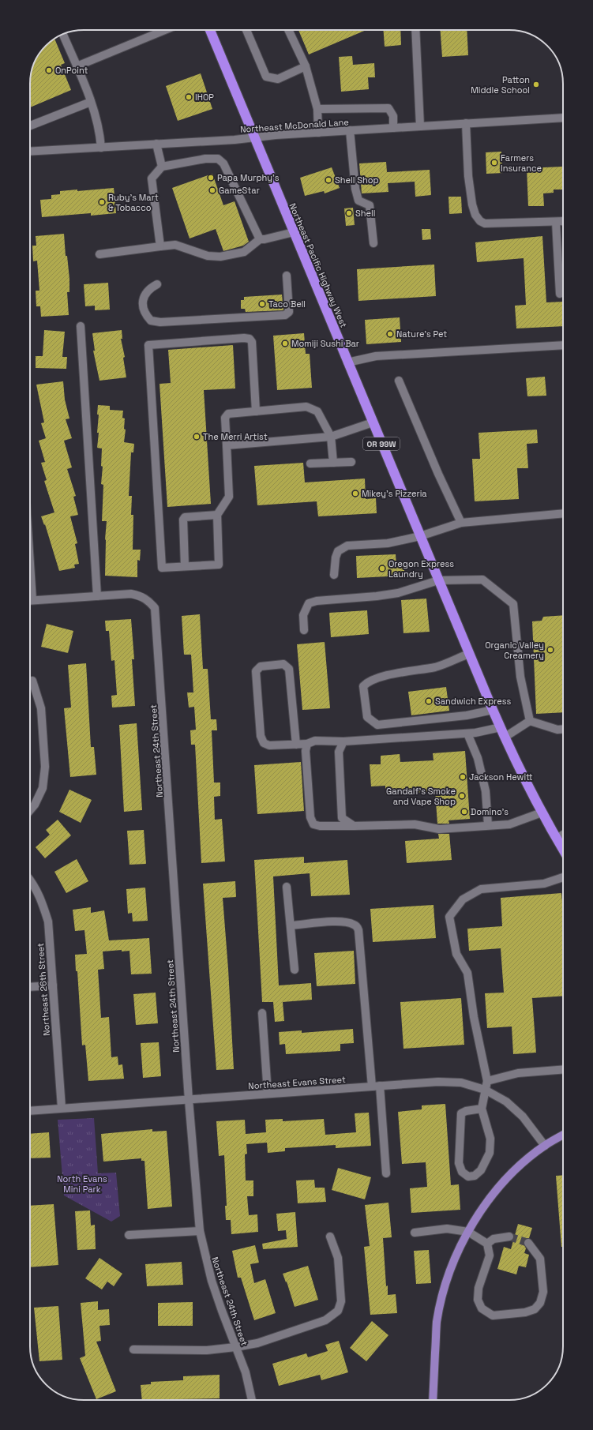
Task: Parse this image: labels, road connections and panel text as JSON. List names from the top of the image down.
{
  "streets": {
    "highway": ["Northeast Pacific Highway West", "OR 99W"],
    "street": [
      "Northeast McDonald Lane",
      "Northeast 24th Street",
      "Northeast 26th Street",
      "Northeast Evans Street"
    ]
  },
  "crossings": [
    ["Northeast McDonald Lane", "Northeast Pacific Highway West"],
    ["Northeast 24th Street", "Northeast Evans Street"],
    ["Northeast 26th Street", "Northeast Evans Street"]
  ],
  "parks": ["North Evans Mini Park"],
  "places": [
    "OnPoint",
    "Patton Middle School",
    "IHOP",
    "Farmers Insurance",
    "Papa Murphy's",
    "Shell Shop",
    "GameStar",
    "Ruby's Mart & Tobacco",
    "Shell",
    "Taco Bell",
    "Nature's Pet",
    "Momiji Sushi Bar",
    "The Merri Artist",
    "Mikey's Pizzeria",
    "Oregon Express Laundry",
    "Organic Valley Creamery",
    "Sandwich Express",
    "Jackson Hewitt",
    "Gandalf's Smoke and Vape Shop",
    "Domino's"
  ]
}
